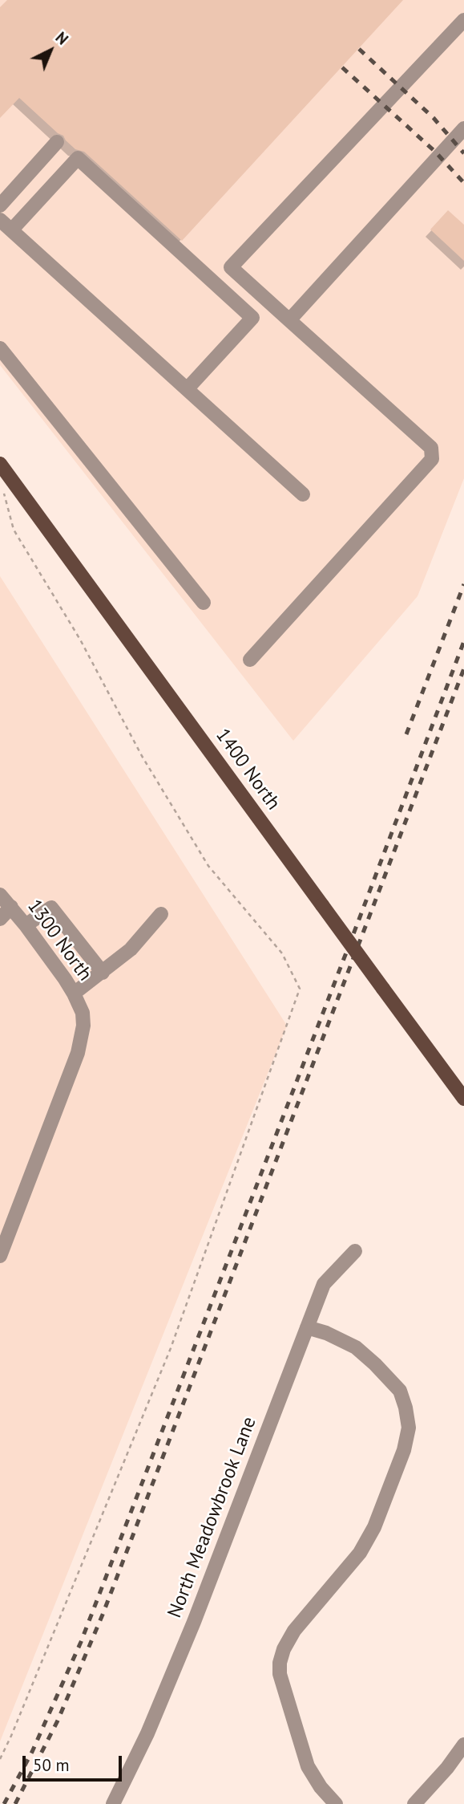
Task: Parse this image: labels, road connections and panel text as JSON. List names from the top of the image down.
{
  "streets": {
    "main road": ["1400 North"],
    "street": ["1300 North", "North Meadowbrook Lane"]
  },
  "scale_bar": "50 m",
  "north": "top right"
}
